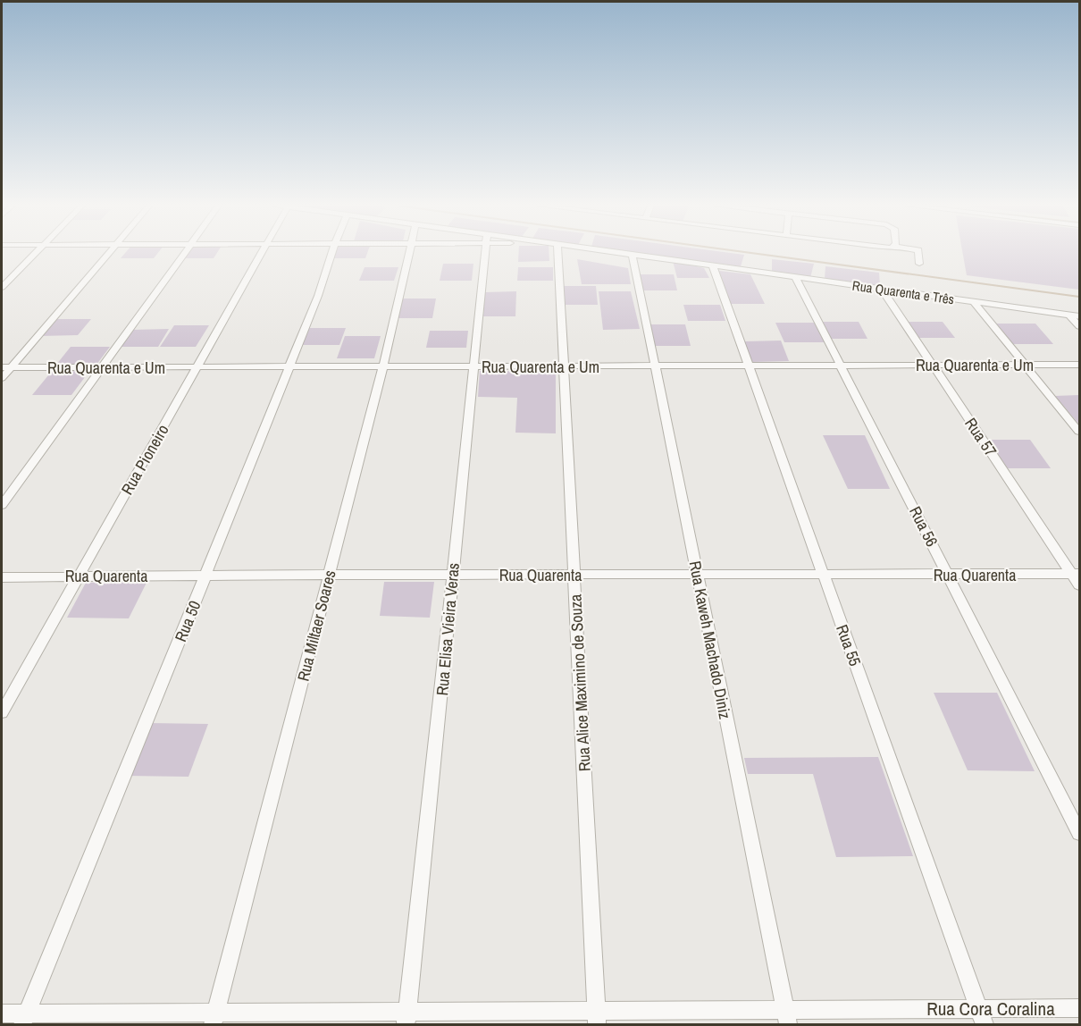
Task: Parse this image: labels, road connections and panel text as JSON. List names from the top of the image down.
{
  "streets": {
    "street": [
      "Rua Quarenta e Três",
      "Rua Quarenta e Um",
      "Rua 57",
      "Rua Pioneiro",
      "Rua 56",
      "Rua Quarenta",
      "Rua 50",
      "Rua Miltaer Soares",
      "Rua Elisa Vieira Veras",
      "Rua Kaweh Machado Diniz",
      "Rua 55",
      "Rua Alice Maximino de Souza",
      "Rua Cora Coralina"
    ]
  },
  "crossings": [
    ["Rua Quarenta e Três", "Rua 57"],
    ["Rua Quarenta e Três", "Rua 56"],
    ["Rua Quarenta e Três", "Rua Kaweh Machado Diniz"],
    ["Rua Quarenta e Três", "Rua 55"],
    ["Rua Quarenta e Um", "Rua 57"],
    ["Rua Quarenta e Um", "Rua Pioneiro"],
    ["Rua Quarenta e Um", "Rua 56"],
    ["Rua Quarenta e Um", "Rua 50"],
    ["Rua Quarenta e Um", "Rua Miltaer Soares"],
    ["Rua Quarenta e Um", "Rua Elisa Vieira Veras"],
    ["Rua Quarenta e Um", "Rua Kaweh Machado Diniz"],
    ["Rua Quarenta e Um", "Rua 55"],
    ["Rua Quarenta e Um", "Rua Alice Maximino de Souza"],
    ["Rua 57", "Rua Quarenta"],
    ["Rua Pioneiro", "Rua Quarenta"],
    ["Rua 56", "Rua Quarenta"],
    ["Rua Quarenta", "Rua 50"],
    ["Rua Quarenta", "Rua Miltaer Soares"],
    ["Rua Quarenta", "Rua Elisa Vieira Veras"],
    ["Rua Quarenta", "Rua Kaweh Machado Diniz"],
    ["Rua Quarenta", "Rua 55"],
    ["Rua Quarenta", "Rua Alice Maximino de Souza"],
    ["Rua 50", "Rua Cora Coralina"],
    ["Rua Miltaer Soares", "Rua Cora Coralina"],
    ["Rua Elisa Vieira Veras", "Rua Cora Coralina"],
    ["Rua Kaweh Machado Diniz", "Rua Cora Coralina"],
    ["Rua 55", "Rua Cora Coralina"],
    ["Rua Alice Maximino de Souza", "Rua Cora Coralina"]
  ]
}
